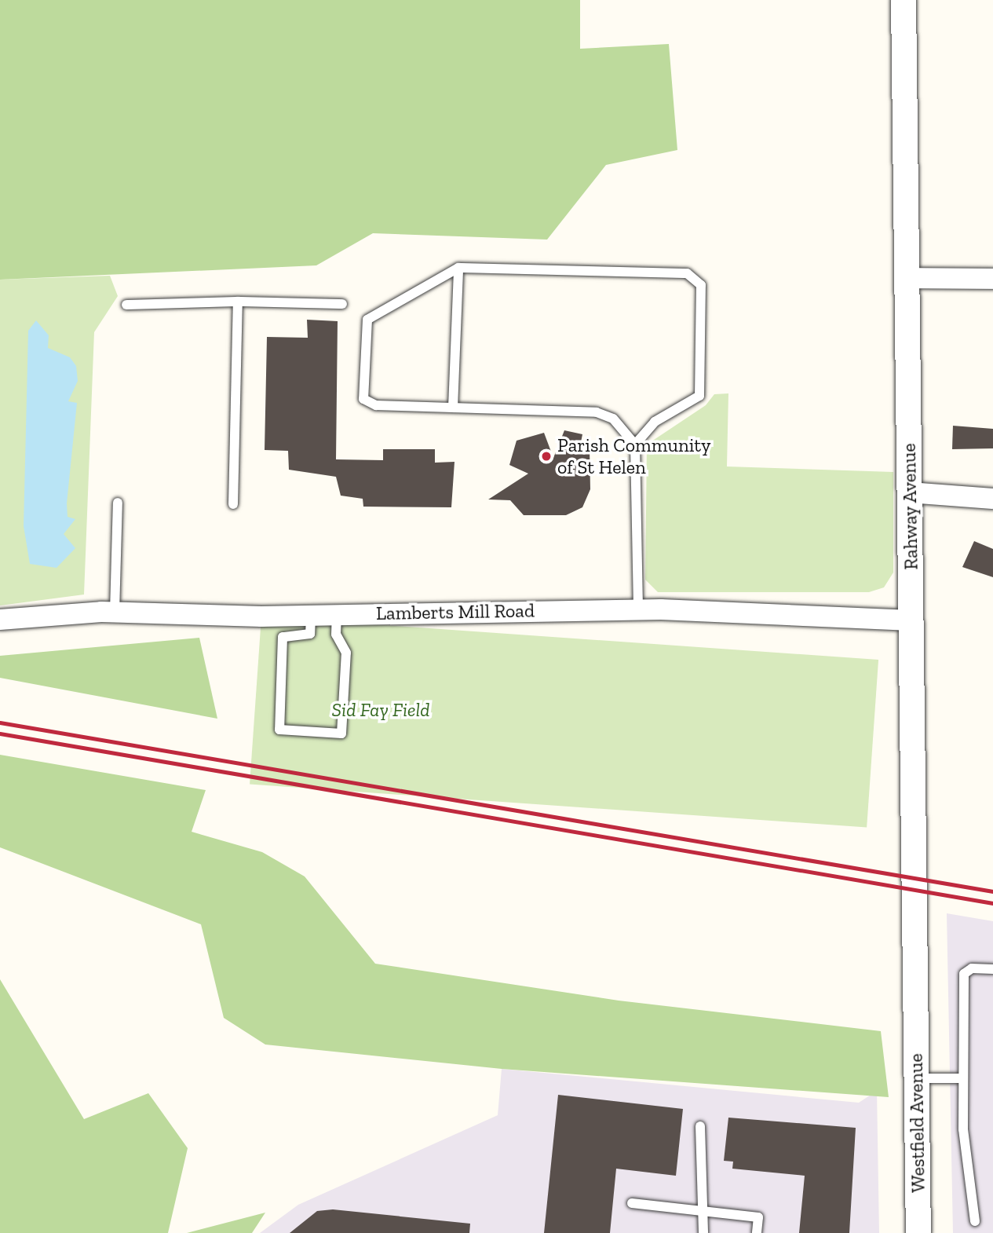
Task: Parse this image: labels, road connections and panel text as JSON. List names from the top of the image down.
{
  "streets": {
    "street": ["Rahway Avenue", "Lamberts Mill Road", "Westfield Avenue"]
  },
  "crossings": [
    ["Rahway Avenue", "Lamberts Mill Road"],
    ["Rahway Avenue", "Westfield Avenue"]
  ],
  "parks": ["Sid Fay Field"],
  "places": ["Parish Community of St Helen"]
}
